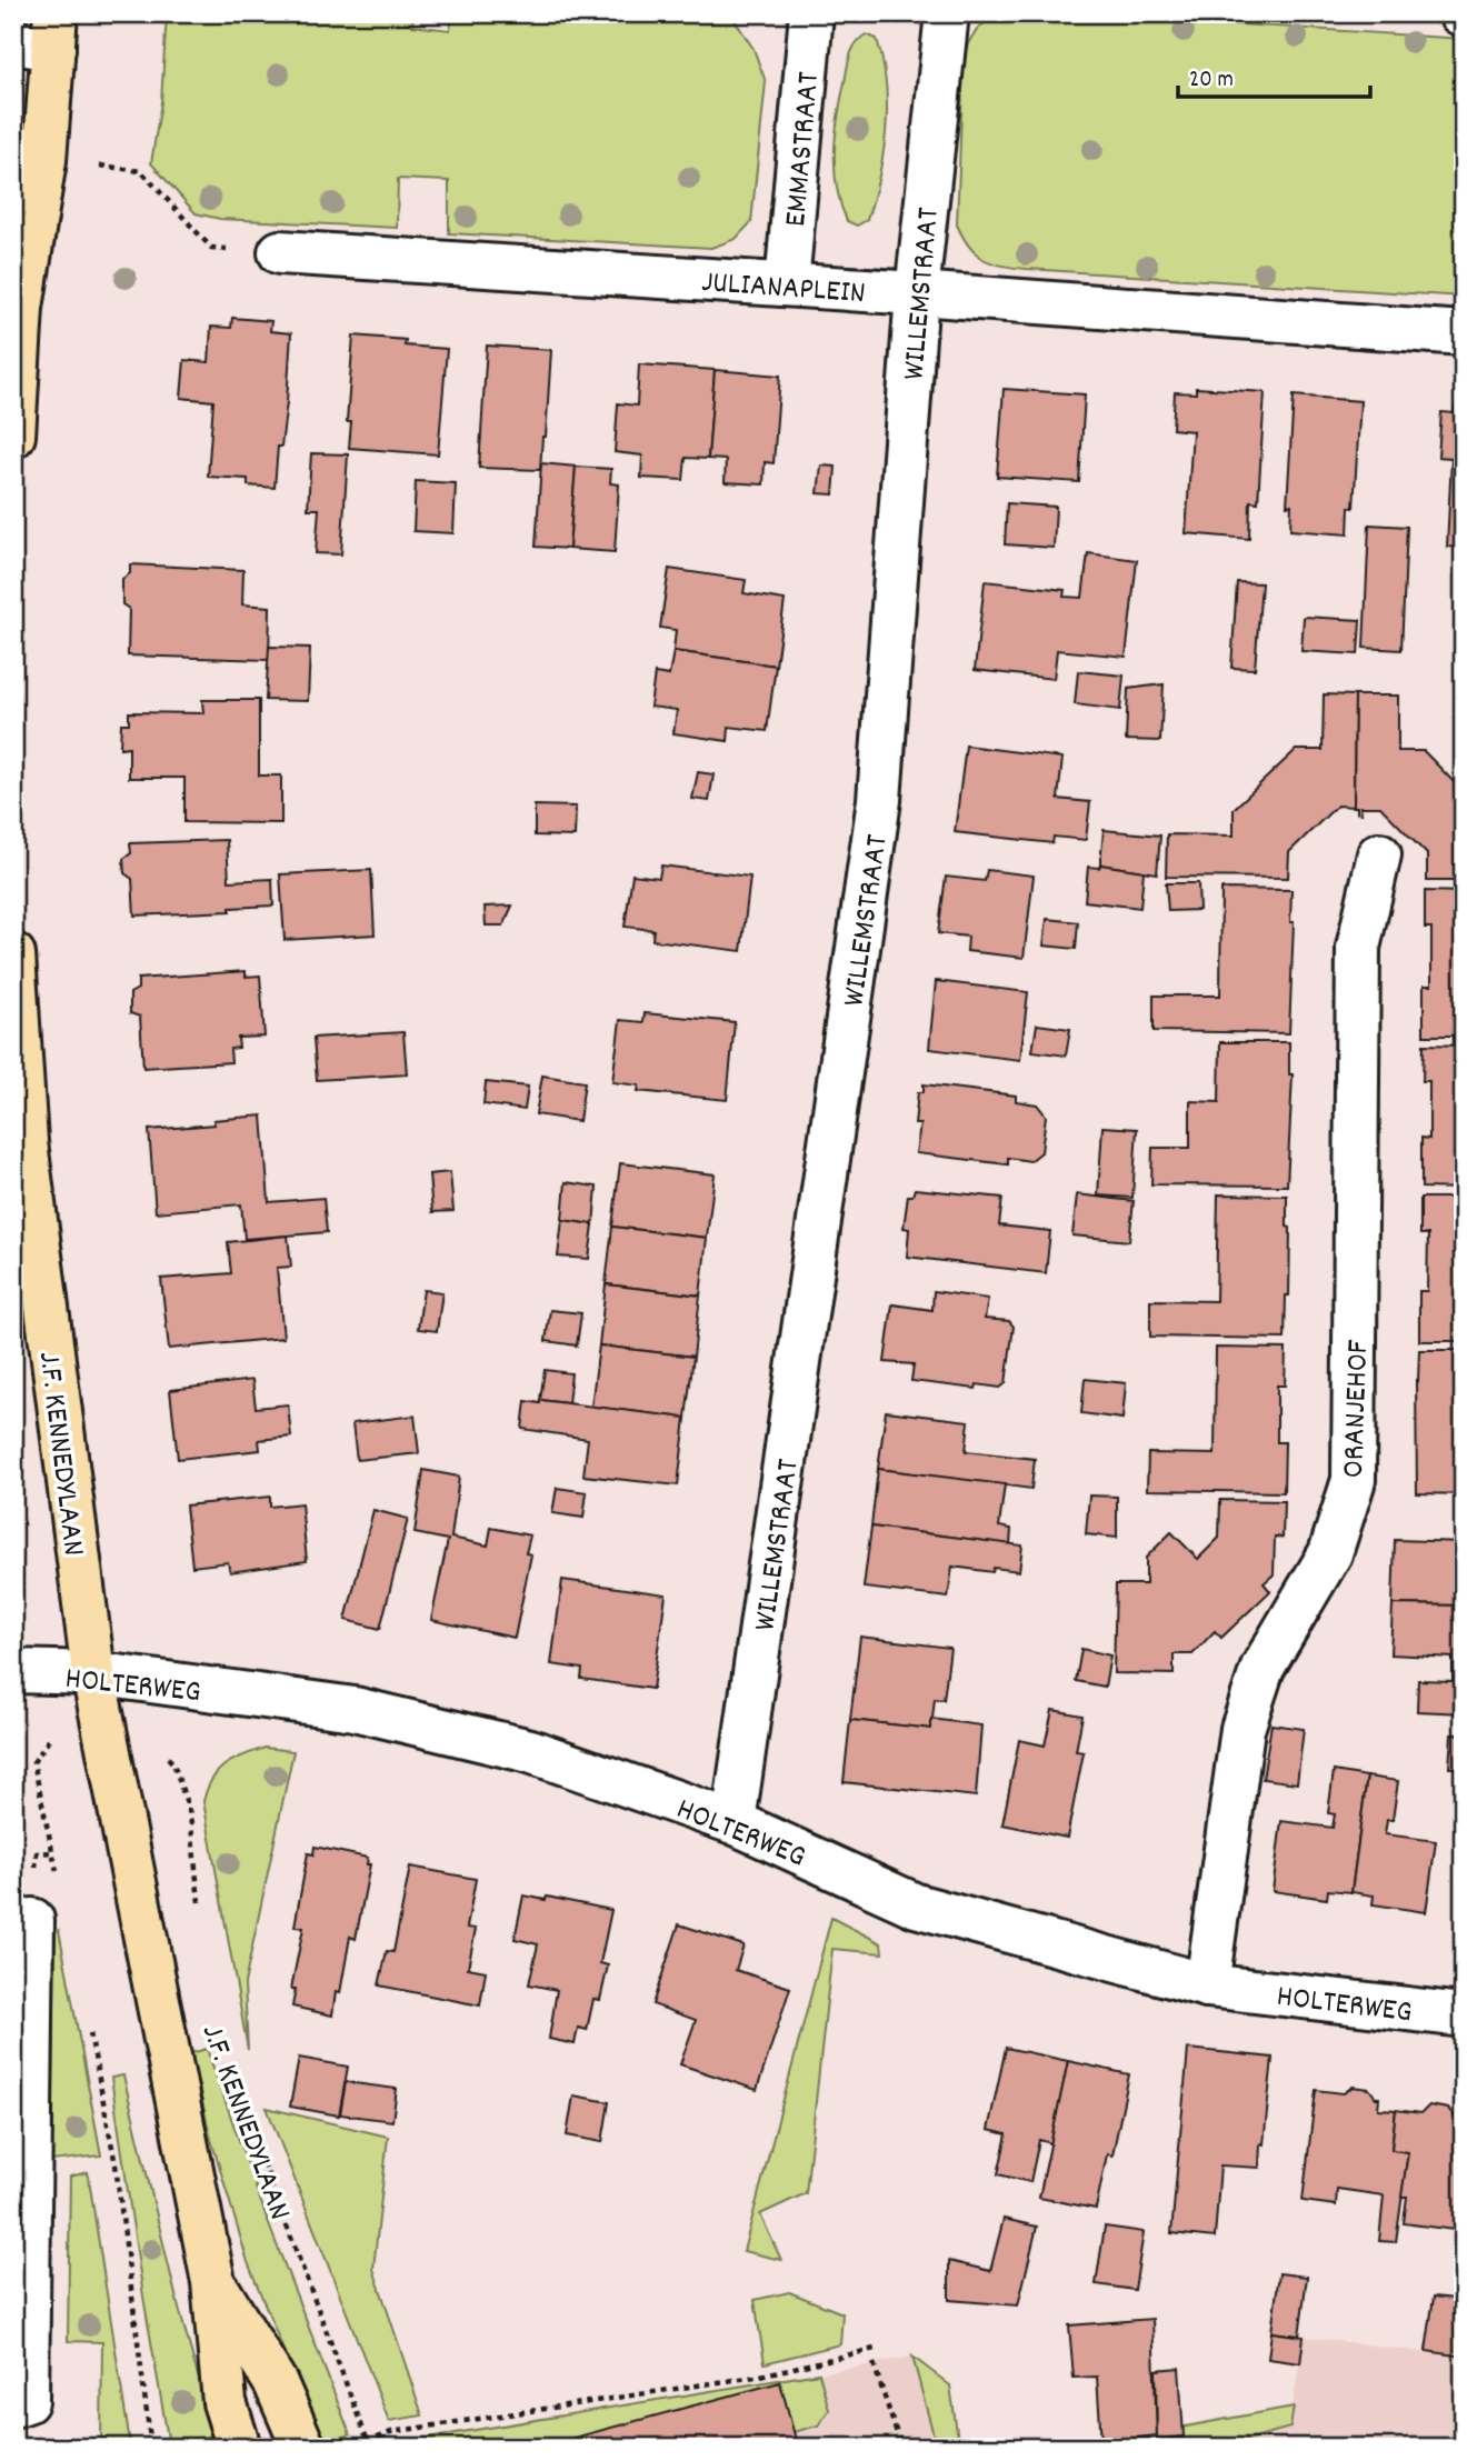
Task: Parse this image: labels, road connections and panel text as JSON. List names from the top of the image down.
{
  "streets": {
    "main road": ["J.F. KENNEDYLAAN"],
    "street": [
      "EMMASTRAAT",
      "JULIANAPLEIN",
      "WILLEMSTRAAT",
      "ORANJEHOF",
      "HOLTERWEG"
    ]
  },
  "crossings": [
    ["EMMASTRAAT", "JULIANAPLEIN"],
    ["JULIANAPLEIN", "WILLEMSTRAAT"],
    ["WILLEMSTRAAT", "HOLTERWEG"],
    ["ORANJEHOF", "HOLTERWEG"],
    ["J.F. KENNEDYLAAN", "HOLTERWEG"]
  ],
  "scale_bar": "20 m"
}
